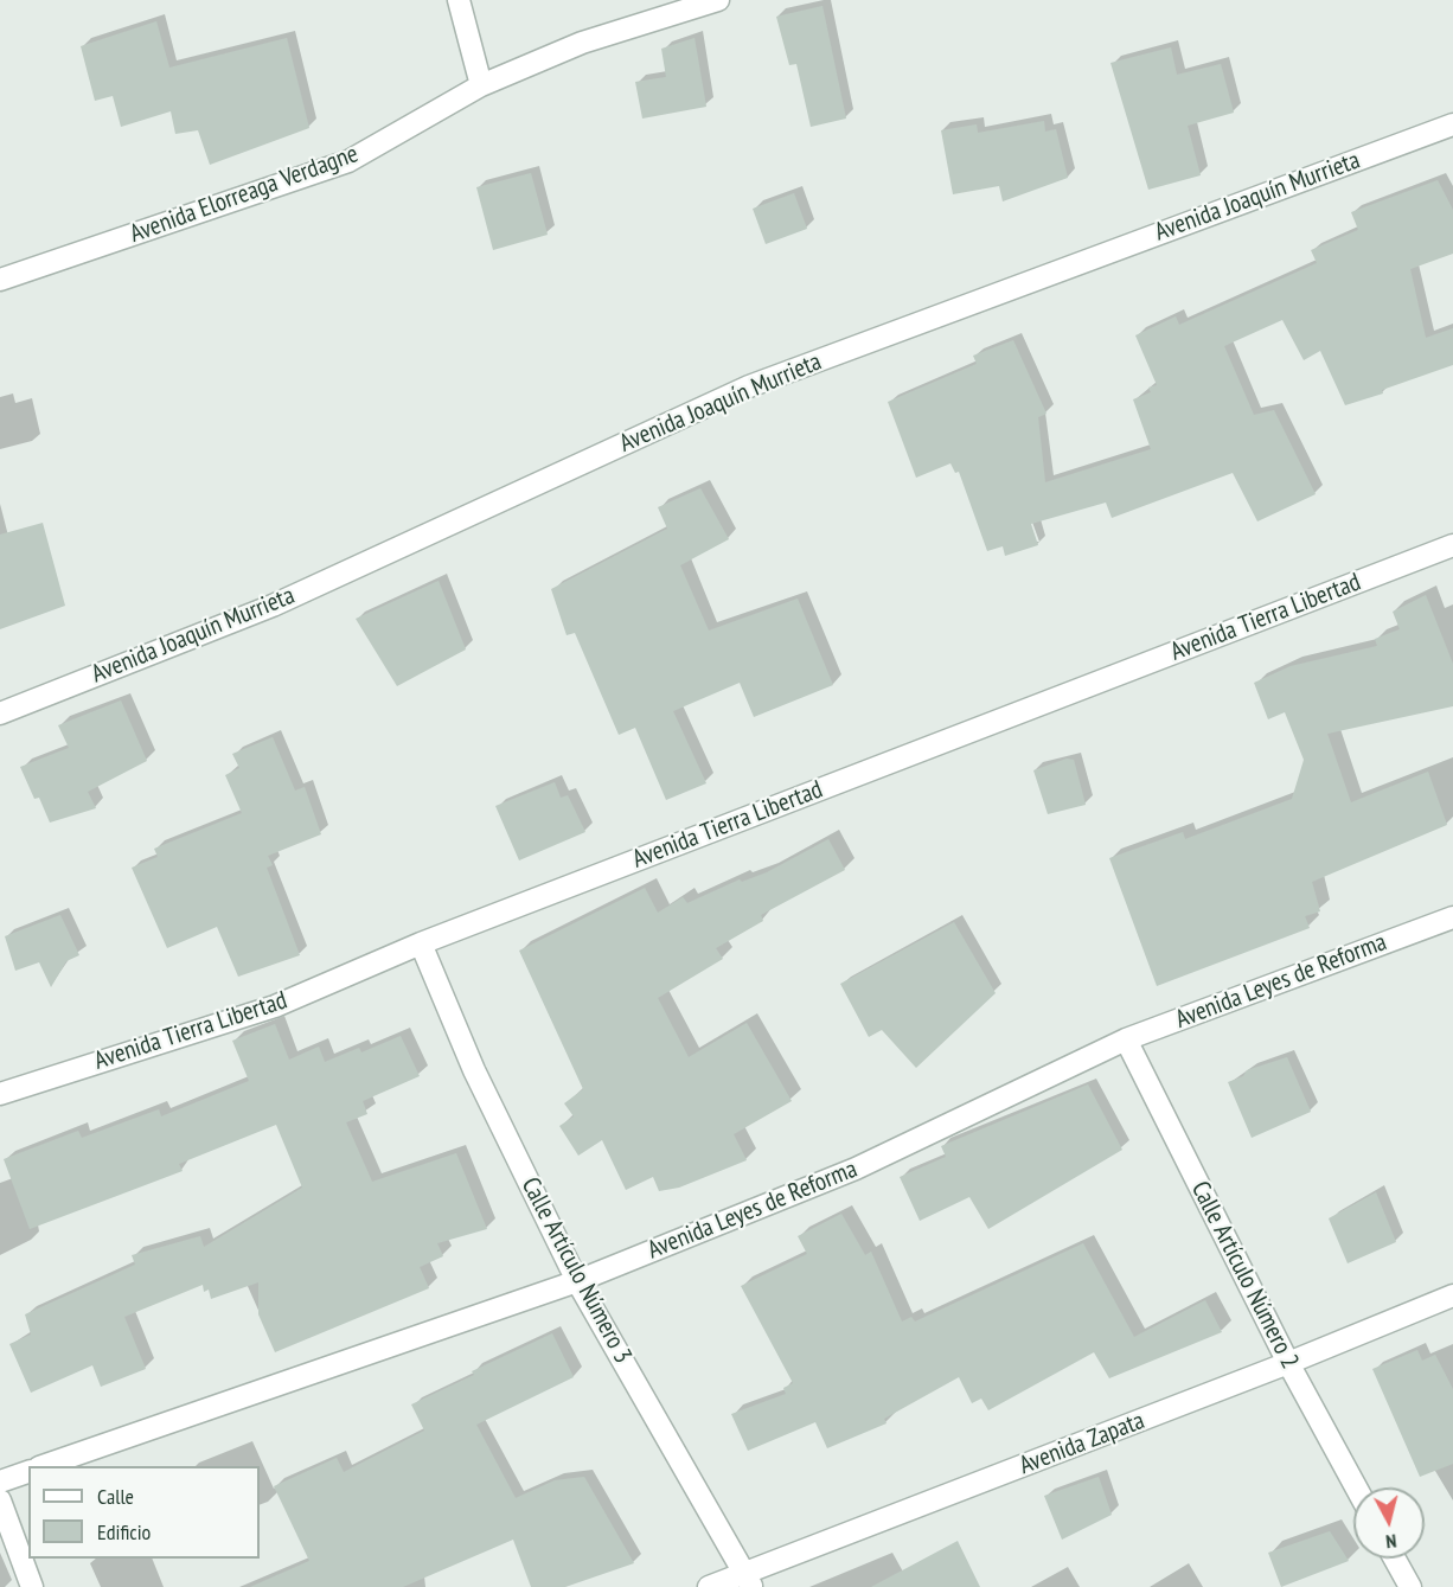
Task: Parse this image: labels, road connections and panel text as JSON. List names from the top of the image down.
{
  "streets": {
    "street": [
      "Avenida Elorreaga Verdagne",
      "Avenida Joaquín Murrieta",
      "Avenida Tierra Libertad",
      "Avenida Leyes de Reforma",
      "Calle Artículo Número 3",
      "Calle Artículo Número 2",
      "Avenida Zapata"
    ]
  },
  "crossings": [
    ["Avenida Tierra Libertad", "Calle Artículo Número 3"],
    ["Avenida Leyes de Reforma", "Calle Artículo Número 3"],
    ["Avenida Leyes de Reforma", "Calle Artículo Número 2"],
    ["Calle Artículo Número 3", "Avenida Zapata"],
    ["Calle Artículo Número 2", "Avenida Zapata"]
  ],
  "legend": ["Calle", "Edificio"],
  "north": "bottom"
}
